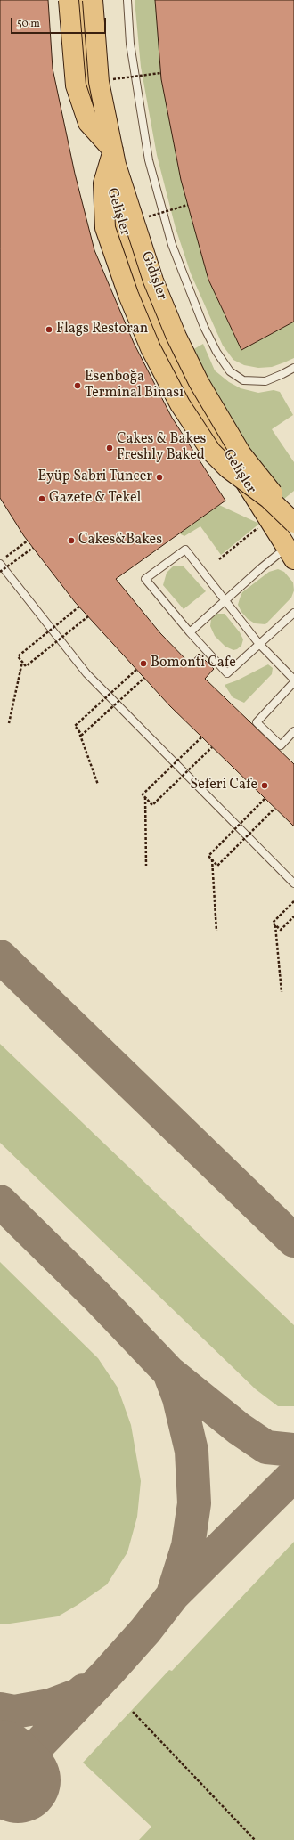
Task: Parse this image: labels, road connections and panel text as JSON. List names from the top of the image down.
{
  "streets": {
    "highway": ["Gelişler", "Gidişler"]
  },
  "places": [
    "Flags Restoran",
    "Esenboğa Terminal Binası",
    "Cakes & Bakes Freshly Baked",
    "Eyüp Sabri Tuncer",
    "Gazete & Tekel",
    "Cakes&Bakes",
    "Bomonti Cafe",
    "Seferi Cafe"
  ],
  "scale_bar": "50 m"
}
